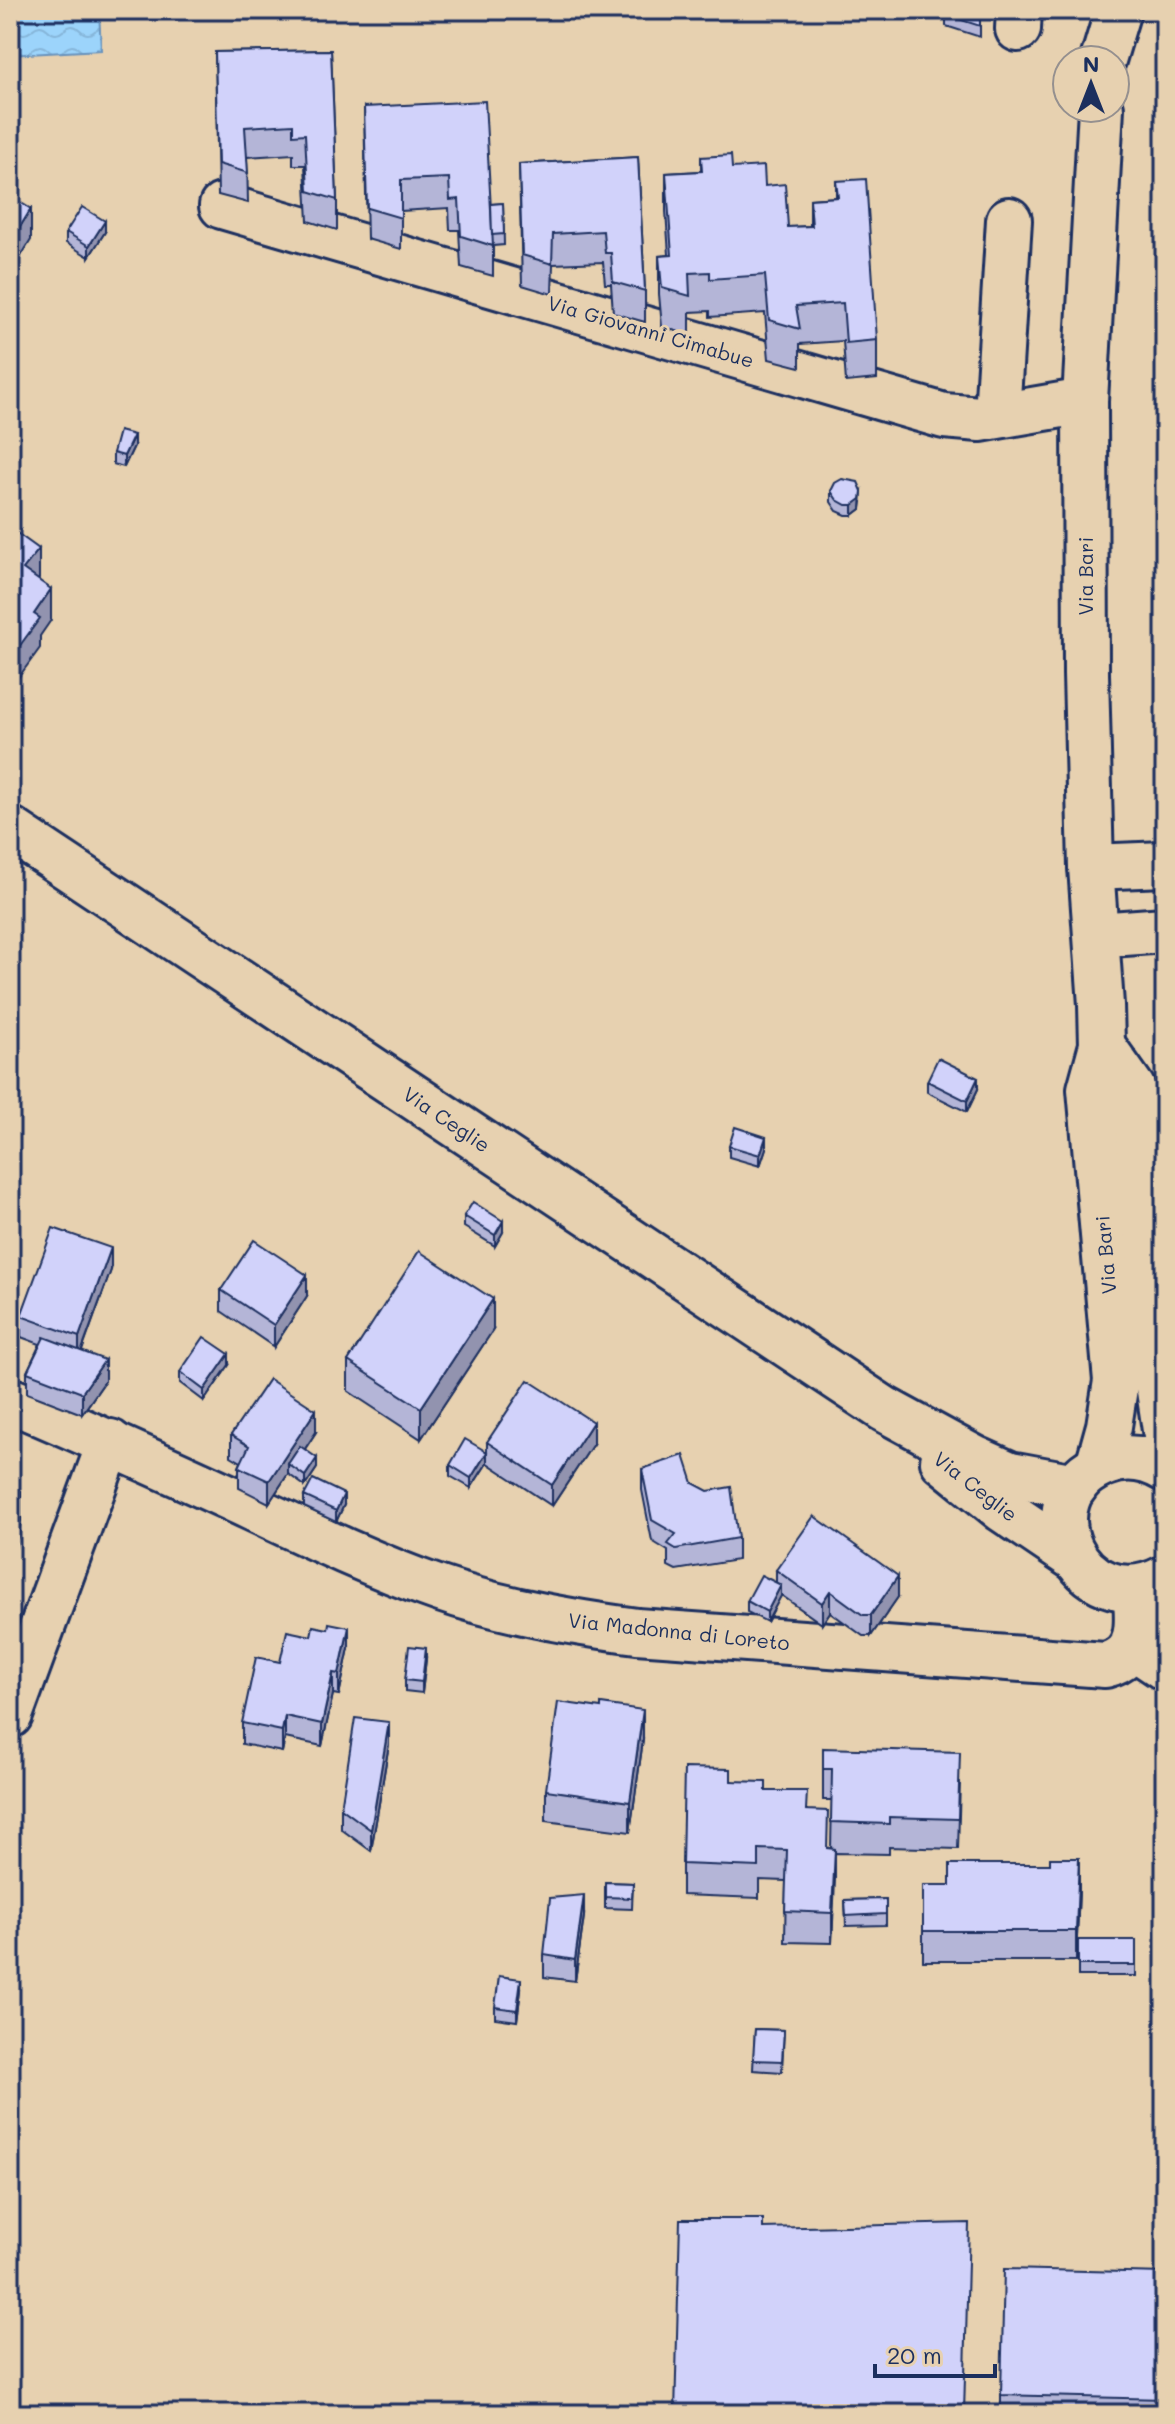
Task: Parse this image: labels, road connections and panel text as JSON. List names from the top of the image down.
{
  "streets": {
    "main road": [
      "Via Giovanni Cimabue",
      "Via Bari",
      "Via Ceglie",
      "Via Madonna di Loreto"
    ]
  },
  "crossings": [
    ["Via Giovanni Cimabue", "Via Bari"],
    ["Via Bari", "Via Ceglie"]
  ],
  "scale_bar": "20 m",
  "north": "top"
}
